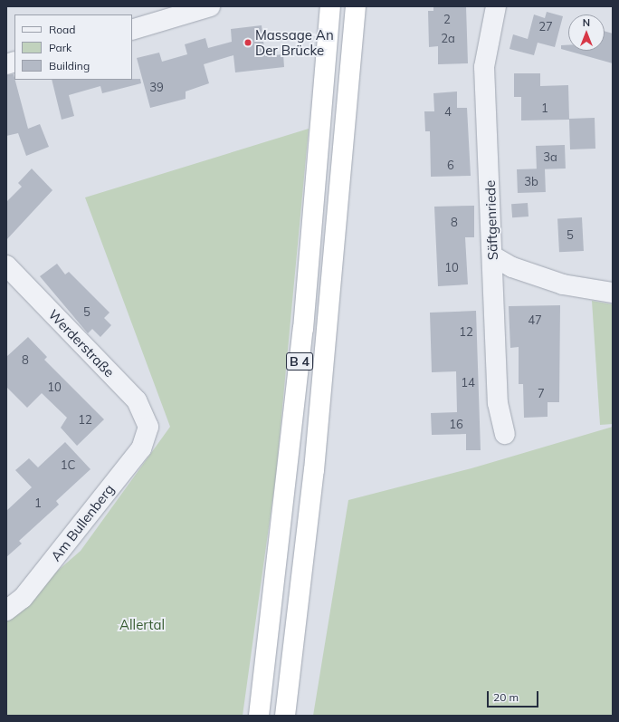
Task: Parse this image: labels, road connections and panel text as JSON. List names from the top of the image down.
{
  "streets": {
    "highway": ["B 4"],
    "street": ["Säftgenriede", "Werderstraße", "Am Bullenberg"]
  },
  "crossings": [
    ["Werderstraße", "Am Bullenberg"]
  ],
  "parks": ["Allertal"],
  "places": ["Massage An Der Brücke"],
  "house_numbers": [
    "2",
    "27",
    "2a",
    "39",
    "1",
    "4",
    "3a",
    "6",
    "3b",
    "8",
    "5",
    "10",
    "5",
    "47",
    "12",
    "8",
    "14",
    "10",
    "7",
    "12",
    "16",
    "1C",
    "1"
  ],
  "legend": ["Road", "Park", "Building"],
  "scale_bar": "20 m",
  "north": "top"
}
